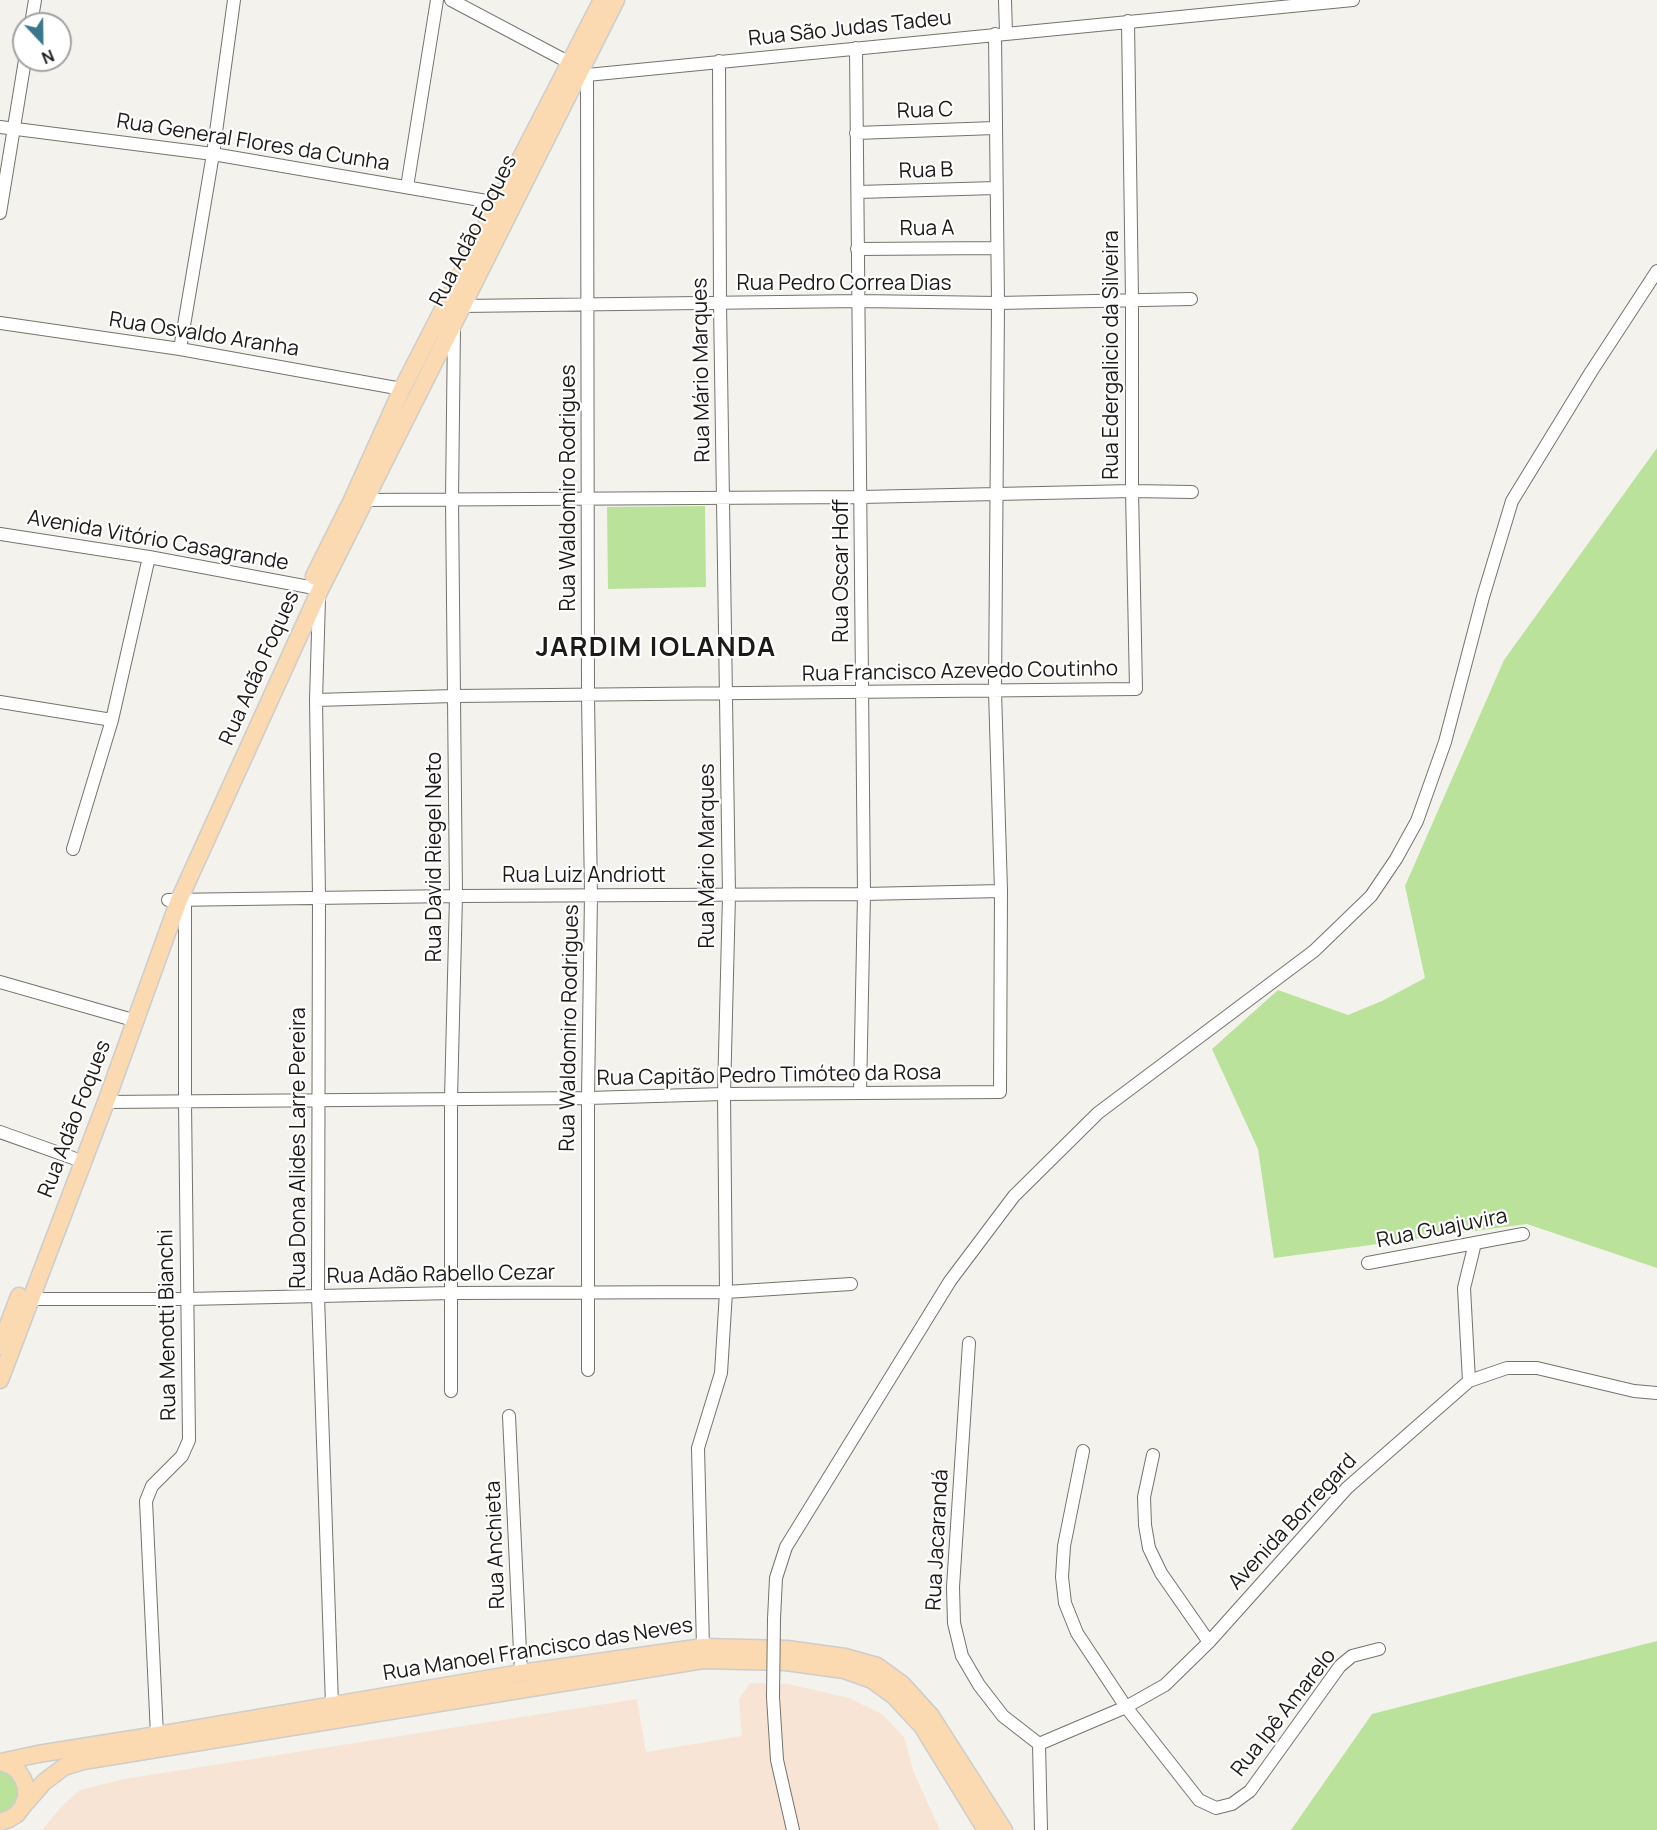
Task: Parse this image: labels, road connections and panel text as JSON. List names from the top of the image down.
{
  "streets": {
    "main road": ["Rua Adão Foques", "Rua Manoel Francisco das Neves"],
    "street": [
      "Rua São Judas Tadeu",
      "Rua C",
      "Rua General Flores da Cunha",
      "Rua B",
      "Rua A",
      "Rua Pedro Correa Dias",
      "Rua Osvaldo Aranha",
      "Rua Edergalicio da Silveira",
      "Rua Mário Marques",
      "Rua Waldomiro Rodrigues",
      "Avenida Vitório Casagrande",
      "Rua Oscar Hoff",
      "Rua Francisco Azevedo Coutinho",
      "Rua David Riegel Neto",
      "Rua Luiz Andriott",
      "Rua Capitão Pedro Timóteo da Rosa",
      "Rua Dona Alides Larre Pereira",
      "Rua Guajuvira",
      "Rua Adão Rabello Cezar",
      "Rua Menotti Bianchi",
      "Avenida Borregard",
      "Rua Jacarandá",
      "Rua Anchieta",
      "Rua Ipê Amarelo"
    ]
  },
  "crossings": [
    ["Rua São Judas Tadeu", "Rua Adão Foques"],
    ["Rua São Judas Tadeu", "Rua Edergalicio da Silveira"],
    ["Rua São Judas Tadeu", "Rua Mário Marques"],
    ["Rua São Judas Tadeu", "Rua Waldomiro Rodrigues"],
    ["Rua São Judas Tadeu", "Rua Oscar Hoff"],
    ["Rua C", "Rua Oscar Hoff"],
    ["Rua General Flores da Cunha", "Rua Adão Foques"],
    ["Rua B", "Rua Oscar Hoff"],
    ["Rua A", "Rua Oscar Hoff"],
    ["Rua Adão Foques", "Rua Pedro Correa Dias"],
    ["Rua Adão Foques", "Rua Osvaldo Aranha"],
    ["Rua Adão Foques", "Rua Waldomiro Rodrigues"],
    ["Rua Adão Foques", "Avenida Vitório Casagrande"],
    ["Rua Adão Foques", "Rua David Riegel Neto"],
    ["Rua Adão Foques", "Rua Luiz Andriott"],
    ["Rua Adão Foques", "Rua Capitão Pedro Timóteo da Rosa"],
    ["Rua Adão Foques", "Rua Dona Alides Larre Pereira"],
    ["Rua Adão Foques", "Rua Adão Rabello Cezar"],
    ["Rua Adão Foques", "Rua Menotti Bianchi"],
    ["Rua Pedro Correa Dias", "Rua Edergalicio da Silveira"],
    ["Rua Pedro Correa Dias", "Rua Mário Marques"],
    ["Rua Pedro Correa Dias", "Rua Waldomiro Rodrigues"],
    ["Rua Pedro Correa Dias", "Rua Oscar Hoff"],
    ["Rua Edergalicio da Silveira", "Rua Francisco Azevedo Coutinho"],
    ["Rua Mário Marques", "Rua Francisco Azevedo Coutinho"],
    ["Rua Mário Marques", "Rua Luiz Andriott"],
    ["Rua Mário Marques", "Rua Capitão Pedro Timóteo da Rosa"],
    ["Rua Mário Marques", "Rua Adão Rabello Cezar"],
    ["Rua Mário Marques", "Rua Manoel Francisco das Neves"],
    ["Rua Waldomiro Rodrigues", "Rua Francisco Azevedo Coutinho"],
    ["Rua Waldomiro Rodrigues", "Rua Luiz Andriott"],
    ["Rua Waldomiro Rodrigues", "Rua Capitão Pedro Timóteo da Rosa"],
    ["Rua Waldomiro Rodrigues", "Rua Adão Rabello Cezar"],
    ["Avenida Vitório Casagrande", "Rua Dona Alides Larre Pereira"],
    ["Rua Oscar Hoff", "Rua Francisco Azevedo Coutinho"],
    ["Rua Oscar Hoff", "Rua Luiz Andriott"],
    ["Rua Oscar Hoff", "Rua Capitão Pedro Timóteo da Rosa"],
    ["Rua Francisco Azevedo Coutinho", "Rua David Riegel Neto"],
    ["Rua Francisco Azevedo Coutinho", "Rua Dona Alides Larre Pereira"],
    ["Rua David Riegel Neto", "Rua Luiz Andriott"],
    ["Rua David Riegel Neto", "Rua Capitão Pedro Timóteo da Rosa"],
    ["Rua David Riegel Neto", "Rua Adão Rabello Cezar"],
    ["Rua Luiz Andriott", "Rua Capitão Pedro Timóteo da Rosa"],
    ["Rua Luiz Andriott", "Rua Dona Alides Larre Pereira"],
    ["Rua Luiz Andriott", "Rua Menotti Bianchi"],
    ["Rua Capitão Pedro Timóteo da Rosa", "Rua Dona Alides Larre Pereira"],
    ["Rua Capitão Pedro Timóteo da Rosa", "Rua Menotti Bianchi"],
    ["Rua Dona Alides Larre Pereira", "Rua Adão Rabello Cezar"],
    ["Rua Dona Alides Larre Pereira", "Rua Manoel Francisco das Neves"],
    ["Rua Adão Rabello Cezar", "Rua Menotti Bianchi"],
    ["Rua Menotti Bianchi", "Rua Manoel Francisco das Neves"],
    ["Avenida Borregard", "Rua Jacarandá"],
    ["Avenida Borregard", "Rua Ipê Amarelo"],
    ["Rua Anchieta", "Rua Manoel Francisco das Neves"]
  ],
  "districts": ["JARDIM IOLANDA"],
  "north": "bottom"
}
